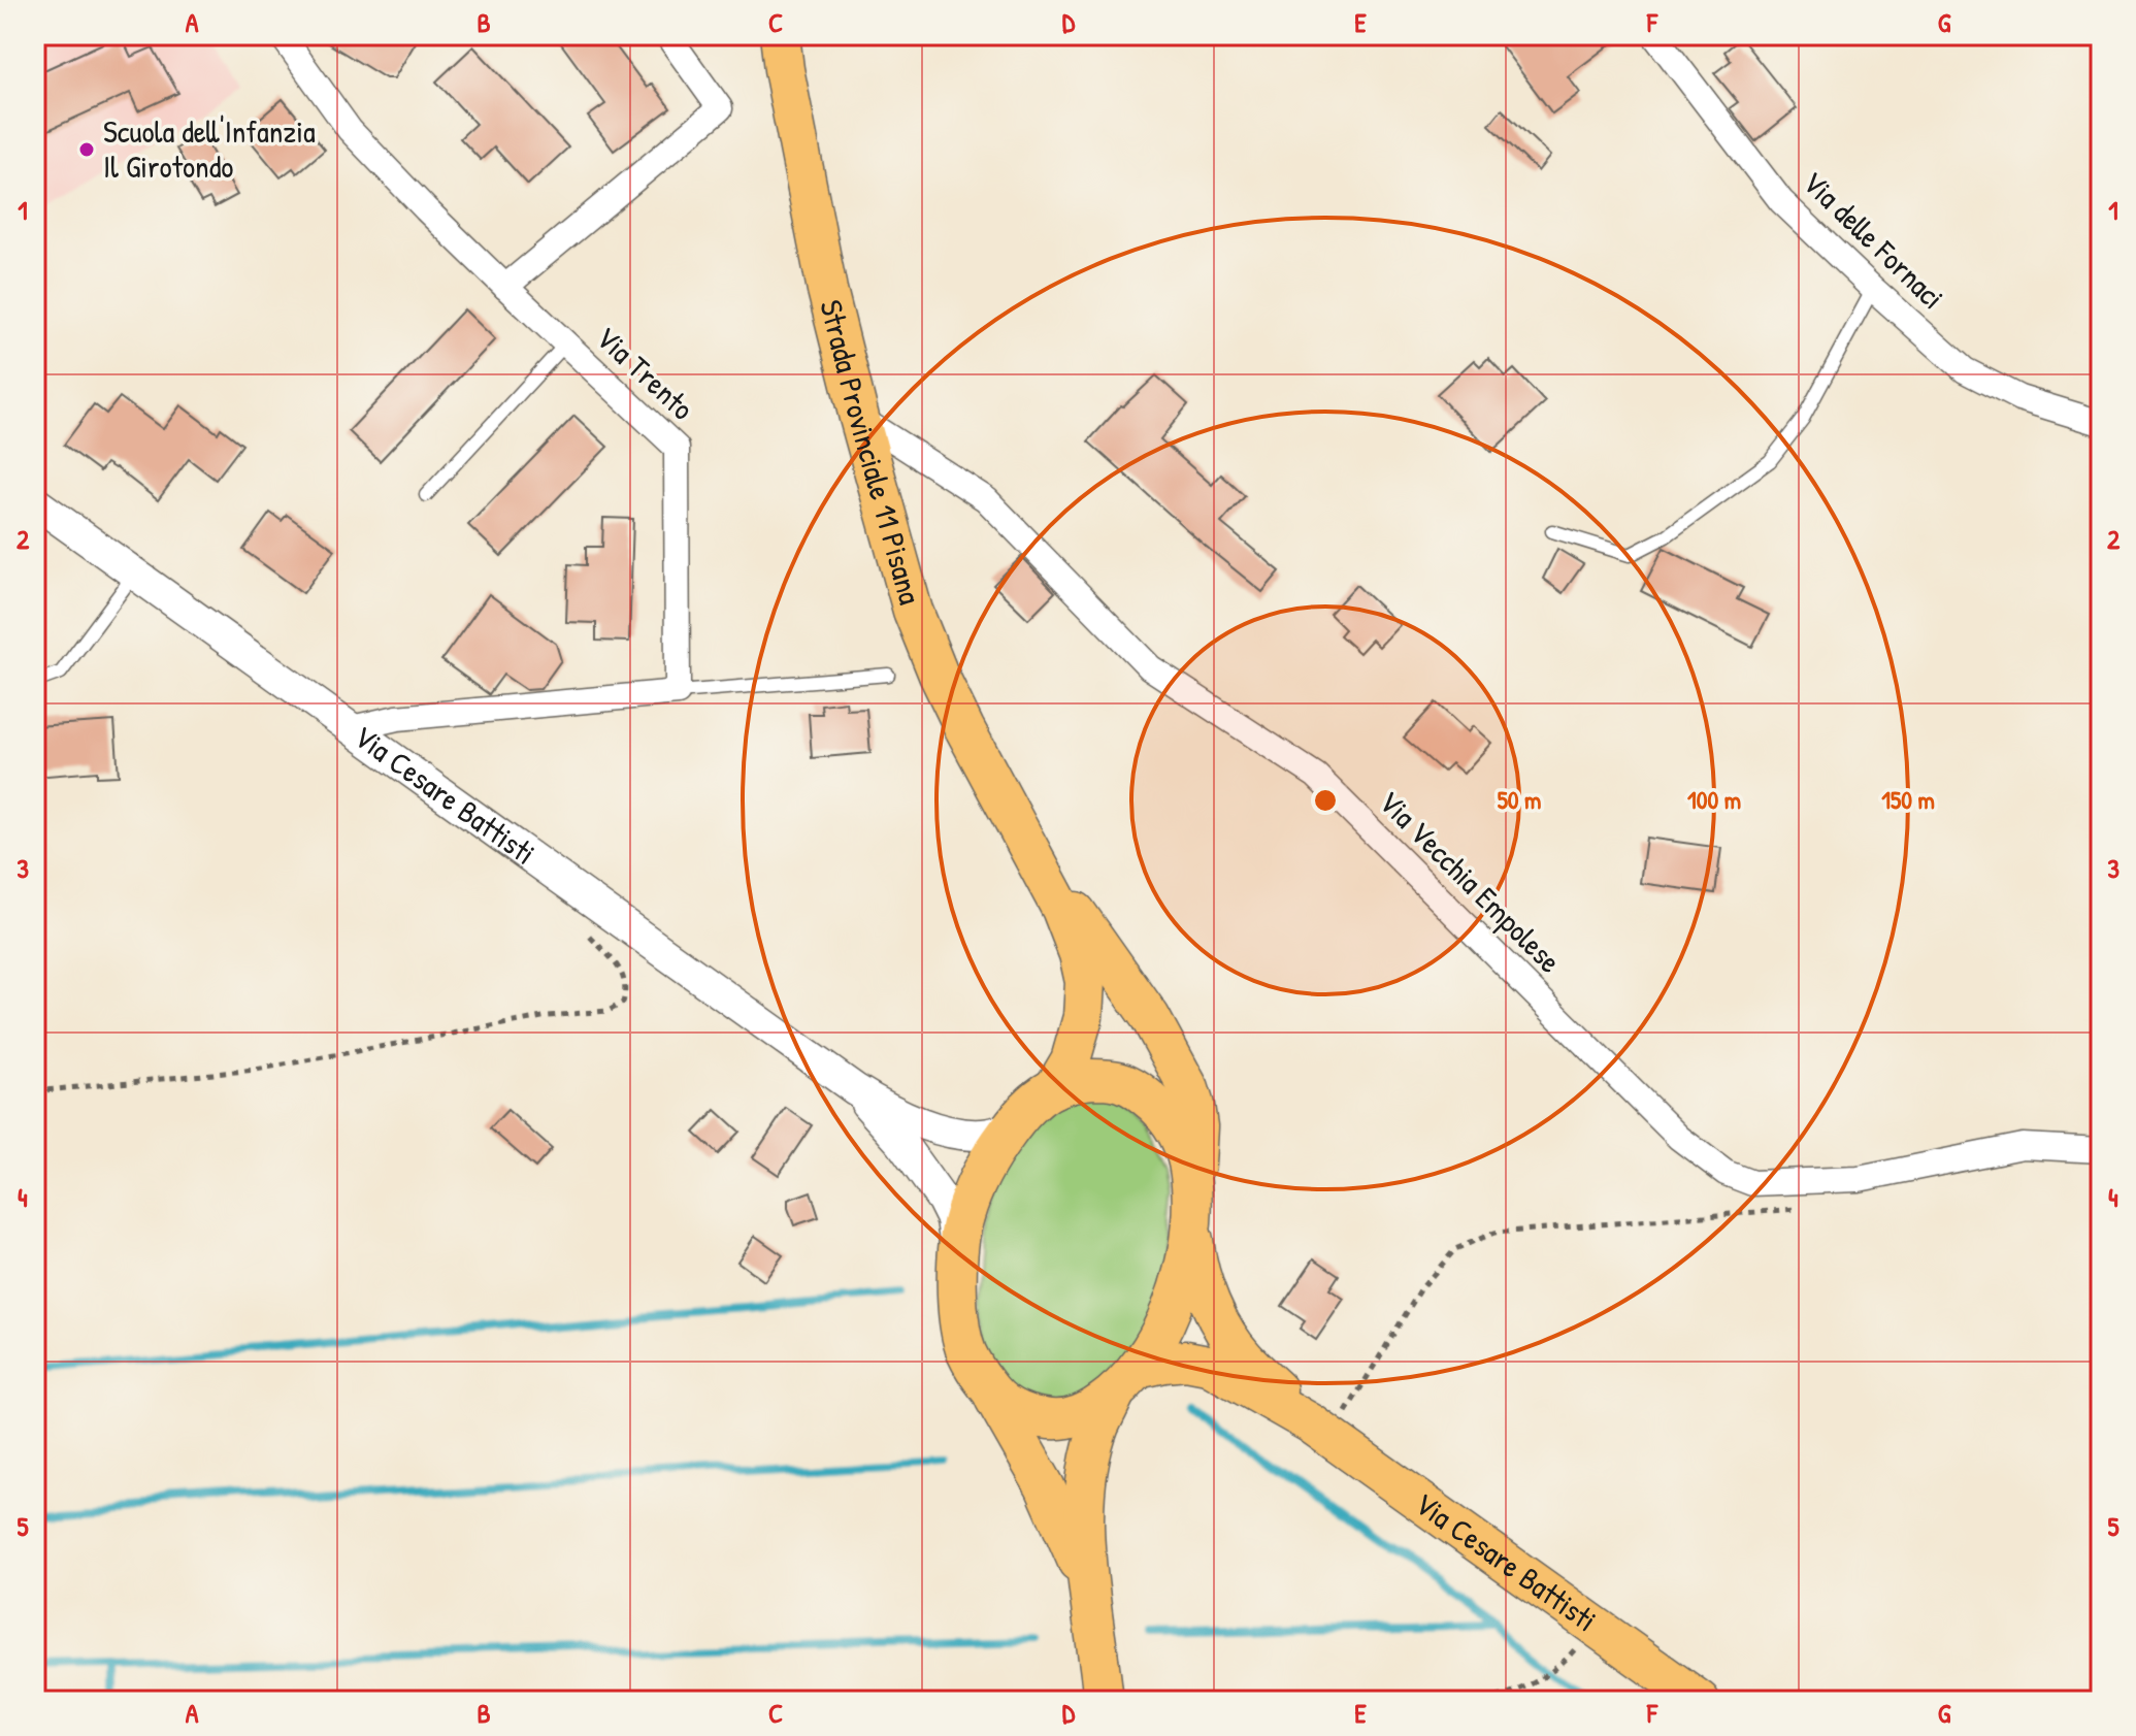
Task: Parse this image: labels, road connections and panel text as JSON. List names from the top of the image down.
{
  "streets": {
    "main road": ["Strada Provinciale 11 Pisana", "Via Cesare Battisti"],
    "street": ["Via delle Fornaci", "Via Trento", "Via Vecchia Empolese"]
  },
  "crossings": [
    ["Strada Provinciale 11 Pisana", "Via Cesare Battisti"],
    ["Strada Provinciale 11 Pisana", "Via Vecchia Empolese"]
  ],
  "places": ["Scuola dell'Infanzia Il Girotondo"],
  "grid": {
    "columns": [
      "A",
      "B",
      "C",
      "D",
      "E",
      "F",
      "G"
    ],
    "rows": [
      "1",
      "2",
      "3",
      "4",
      "5"
    ]
  },
  "rings": ["50 m", "100 m", "150 m"]
}
